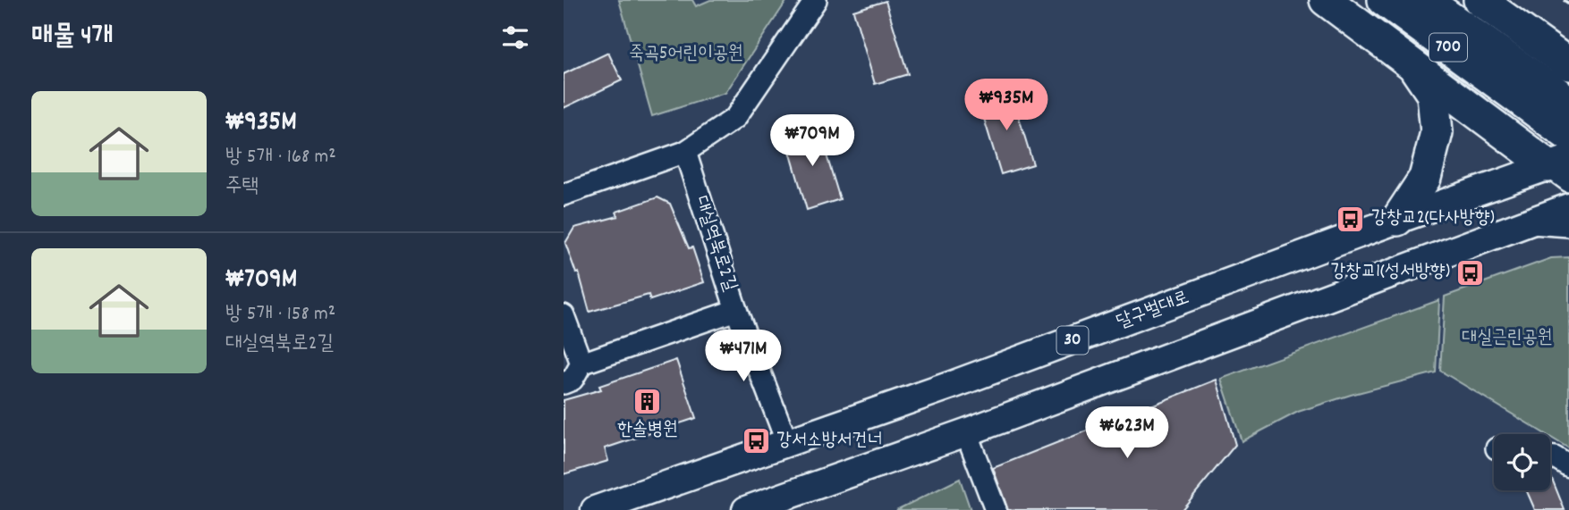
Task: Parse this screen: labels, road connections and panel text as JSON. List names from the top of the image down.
{
  "streets": {
    "highway": ["700"],
    "main road": ["달구벌대로", "30"],
    "street": ["대실역북로2길"]
  },
  "parks": ["죽곡5어린이공원", "대실근린공원"],
  "places": {
    "bus stop": ["강창교2(다사방향)", "강창교1(성서방향)", "강서소방서건너"],
    "building": ["한솔병원"]
  },
  "page": {
    "heading": "매물 4개",
    "list": [
      {
        "name": "₩935M",
        "note": "방 5개 · 168 m² · 주택"
      },
      {
        "name": "₩709M",
        "note": "방 5개 · 158 m² · 대실역북로2길"
      }
    ],
    "price": [
      "₩935M",
      "₩709M",
      "₩471M",
      "₩623M"
    ]
  }
}
